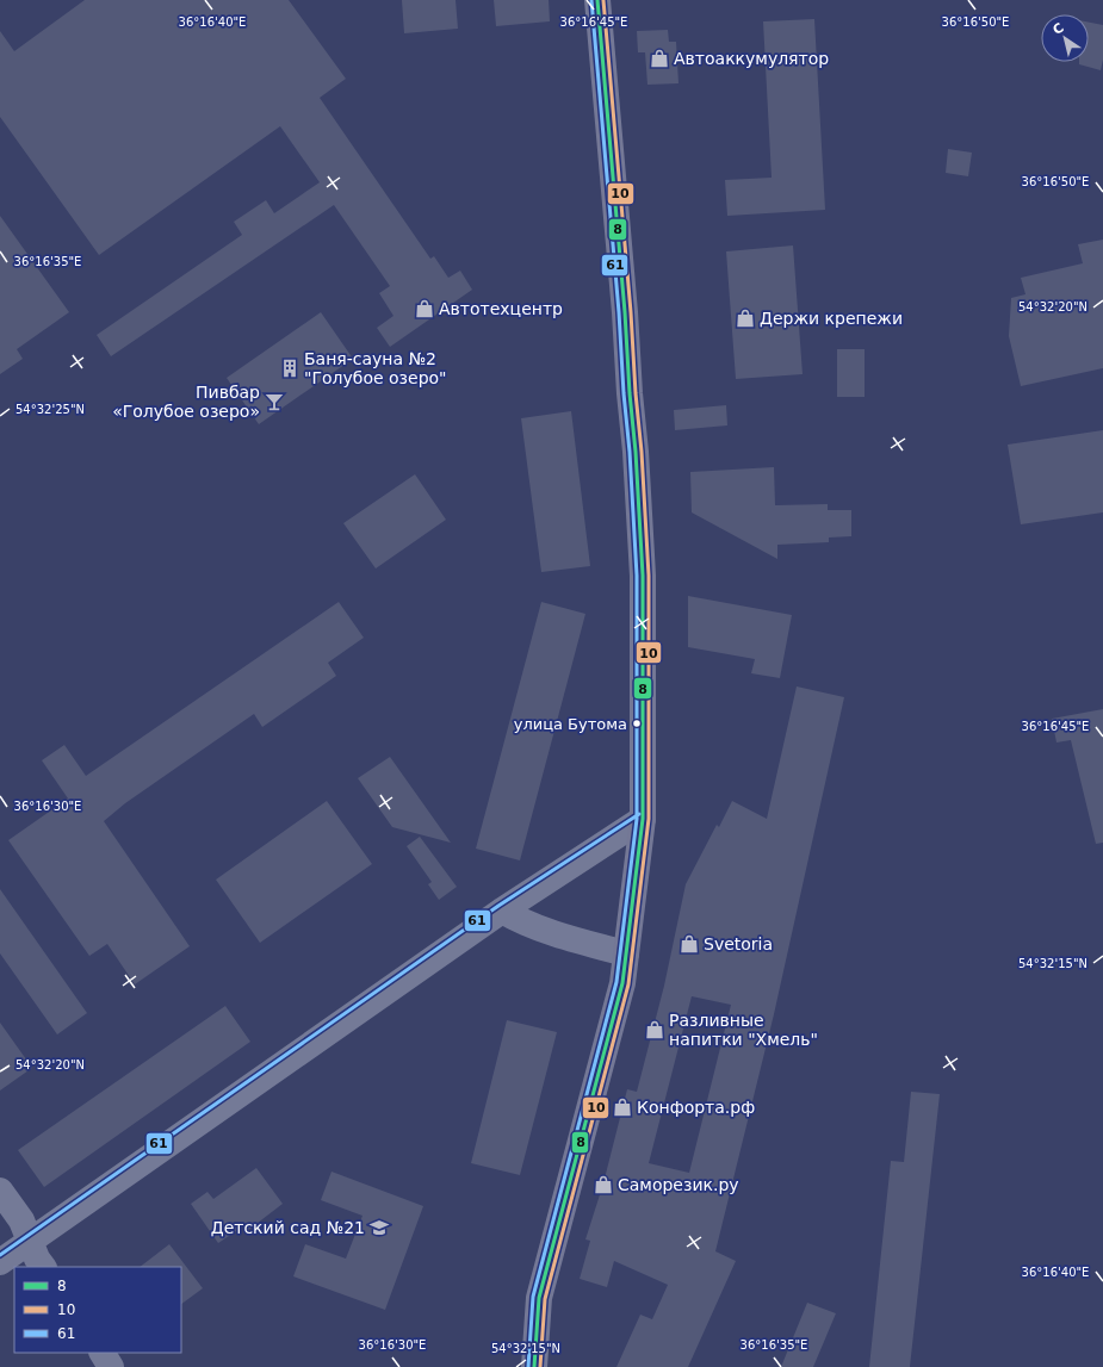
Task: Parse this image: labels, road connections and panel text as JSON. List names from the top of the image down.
{
  "places": {
    "shop": [
      "Автоаккумулятор",
      "Автотехцентр",
      "Держи крепежи",
      "Svetoria",
      "Разливные напитки \"Хмель\"",
      "Конфорта.рф",
      "Саморезик.ру"
    ],
    "building": ["Баня-сауна №2 \"Голубое озеро\""],
    "bar": ["Пивбар «Голубое озеро»"],
    "other": ["улица Бутома"],
    "school or university": ["Детский сад №21"]
  },
  "lines": ["transit line 8", "transit line 10", "transit line 61"],
  "legend": ["8", "10", "61"],
  "north": "top left",
  "coordinates": [
    "36°16'50\"E",
    "36°16'40\"E",
    "36°16'45\"E",
    "36°16'35\"E",
    "54°32'20\"N",
    "54°32'25\"N",
    "36°16'30\"E",
    "54°32'15\"N"
  ]
}
